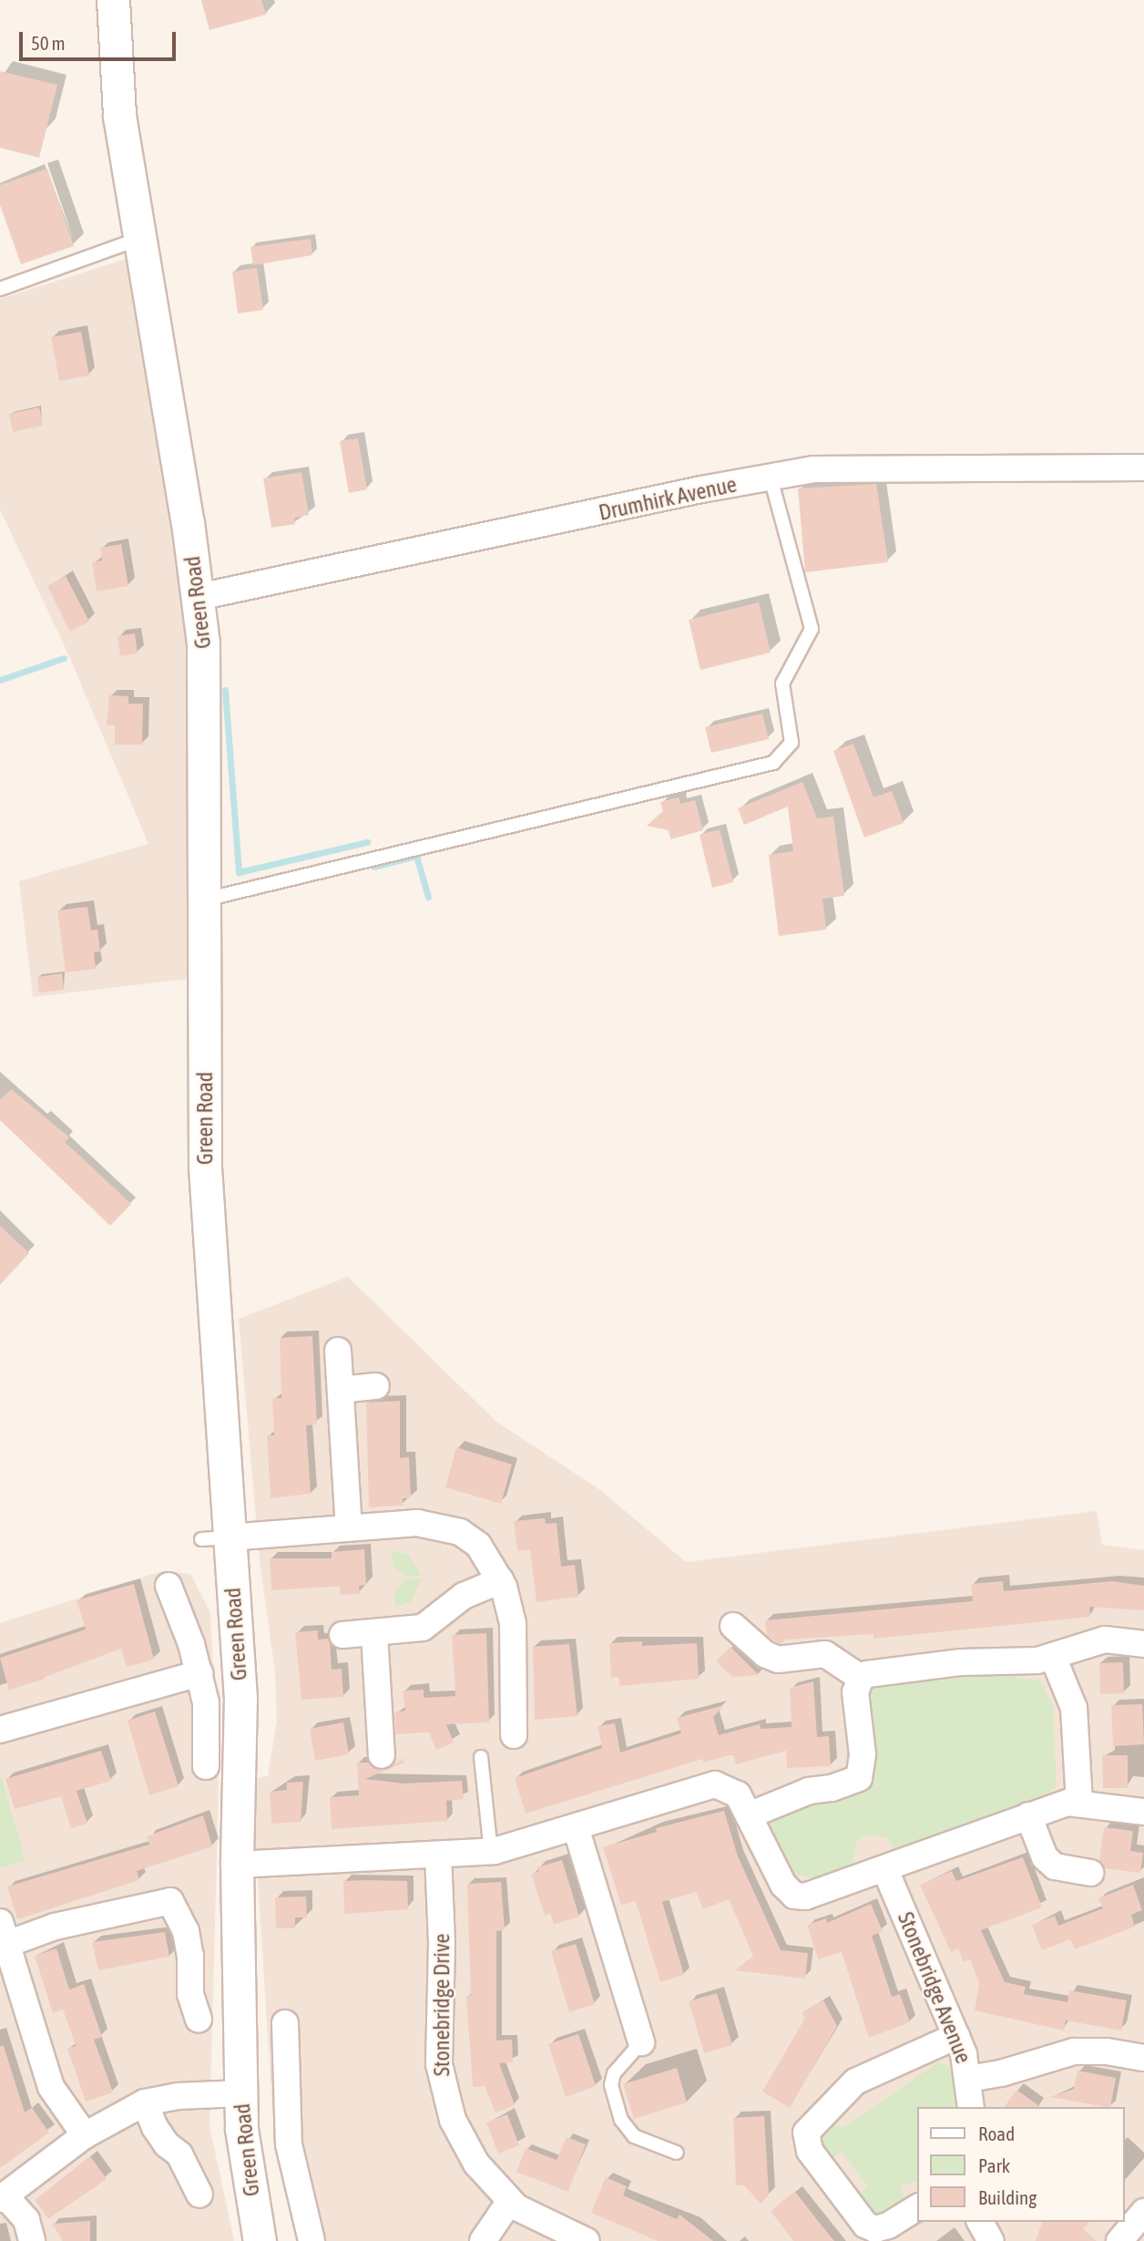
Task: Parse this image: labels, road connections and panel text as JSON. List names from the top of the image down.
{
  "streets": {
    "street": [
      "Drumhirk Avenue",
      "Green Road",
      "Stonebridge Avenue",
      "Stonebridge Drive"
    ]
  },
  "crossings": [
    ["Drumhirk Avenue", "Green Road"]
  ],
  "legend": ["Road", "Park", "Building"],
  "scale_bar": "50 m"
}
